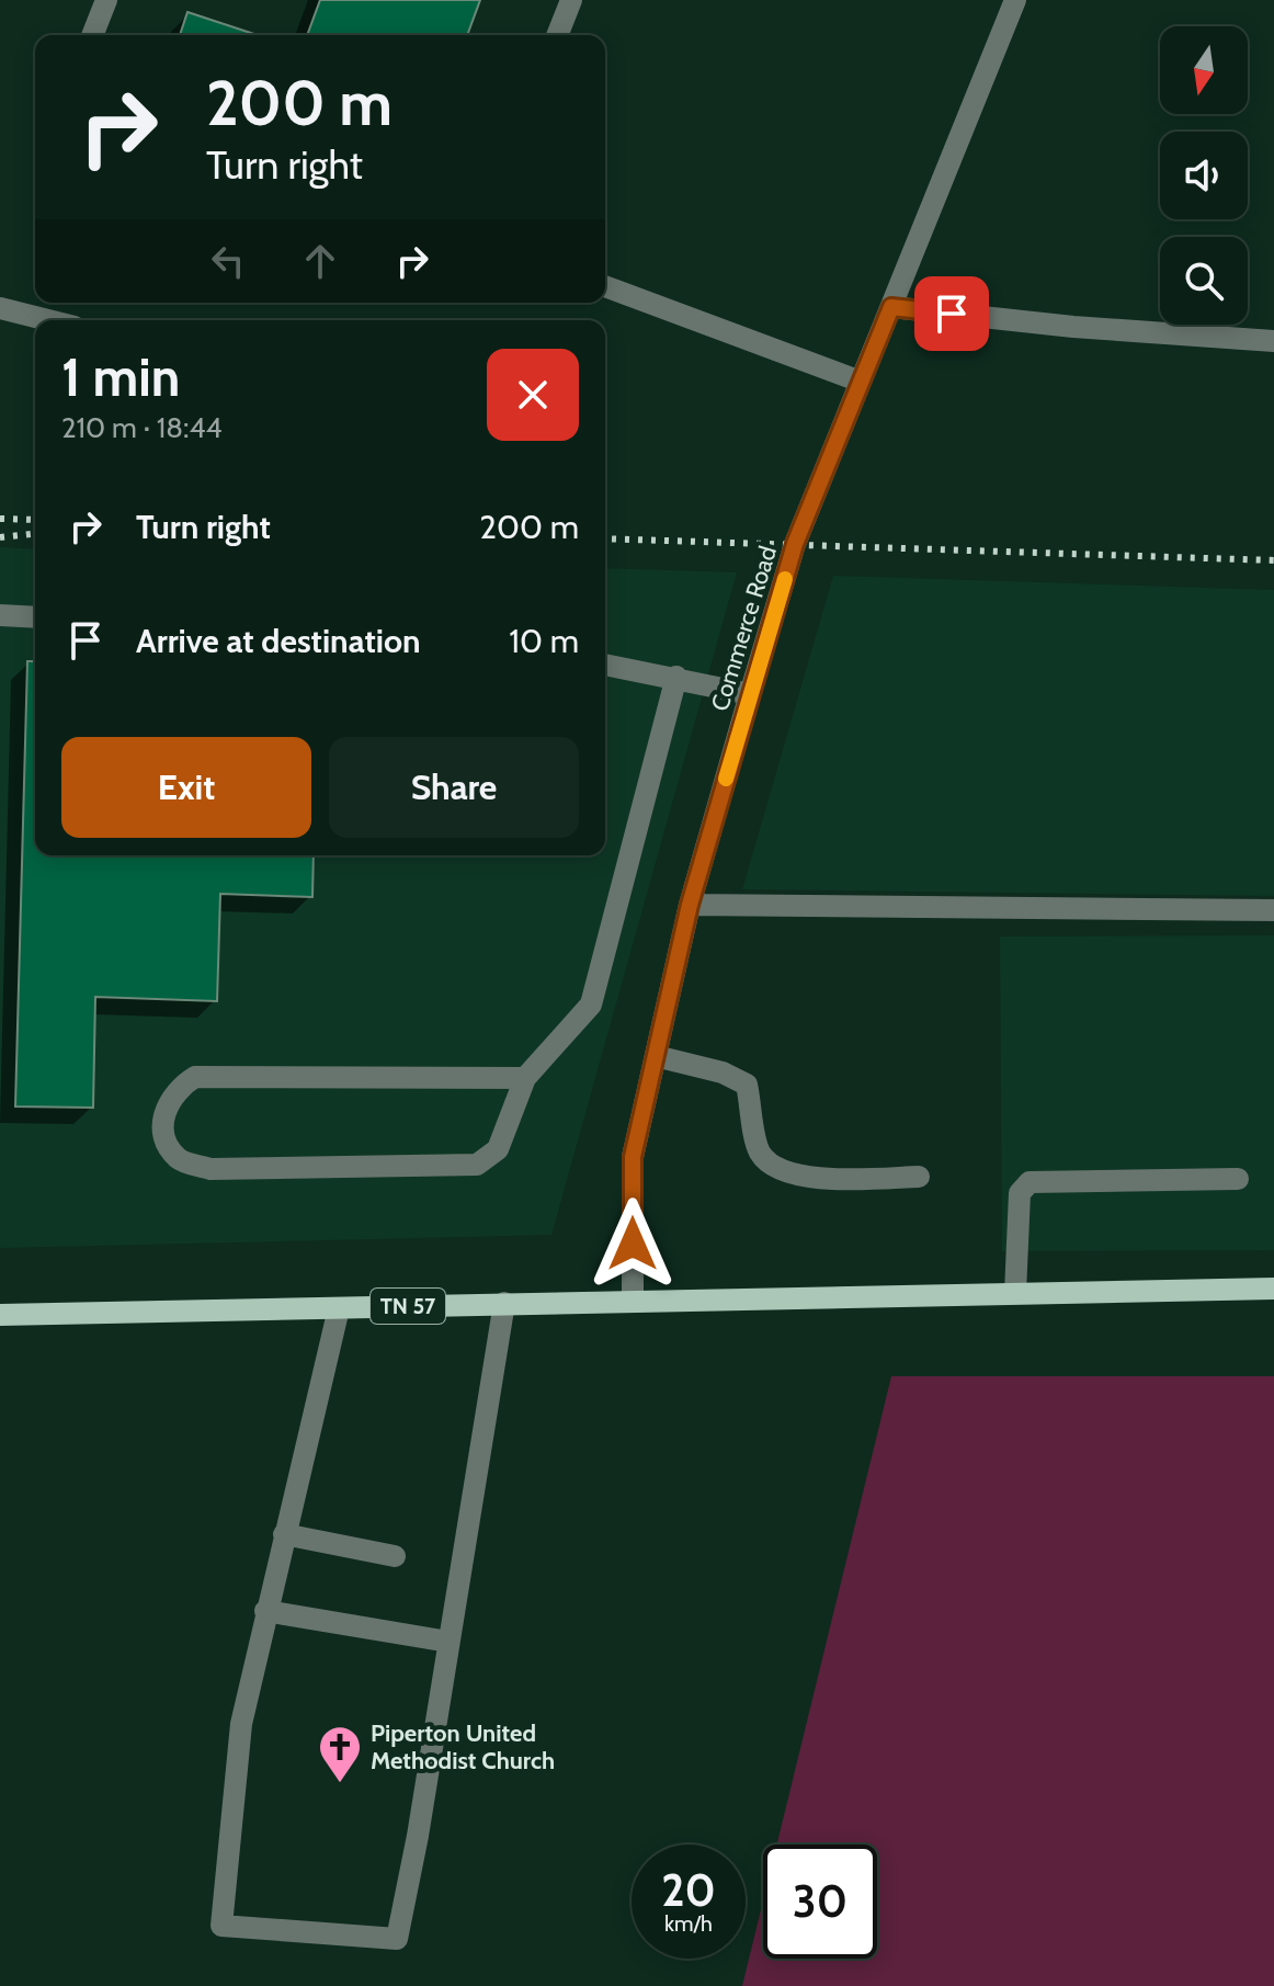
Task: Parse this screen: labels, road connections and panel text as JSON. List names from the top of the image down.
{
  "streets": {
    "main road": ["TN 57"],
    "street": ["Commerce Road"]
  },
  "crossings": [
    ["Commerce Road", "TN 57"]
  ],
  "places": {
    "church": ["Piperton United Methodist Church"]
  },
  "north": "bottom",
  "page": {
    "turn": ["200 m", "Turn right"],
    "heading": ["1 min", "210 m · 18:44"],
    "list": [
      {
        "name": "Turn right",
        "value": "200 m"
      },
      {
        "name": "Arrive at destination",
        "value": "10 m"
      }
    ],
    "buttons": ["Exit", "Share"],
    "speed": "20 km/h",
    "limit": "30"
  }
}
